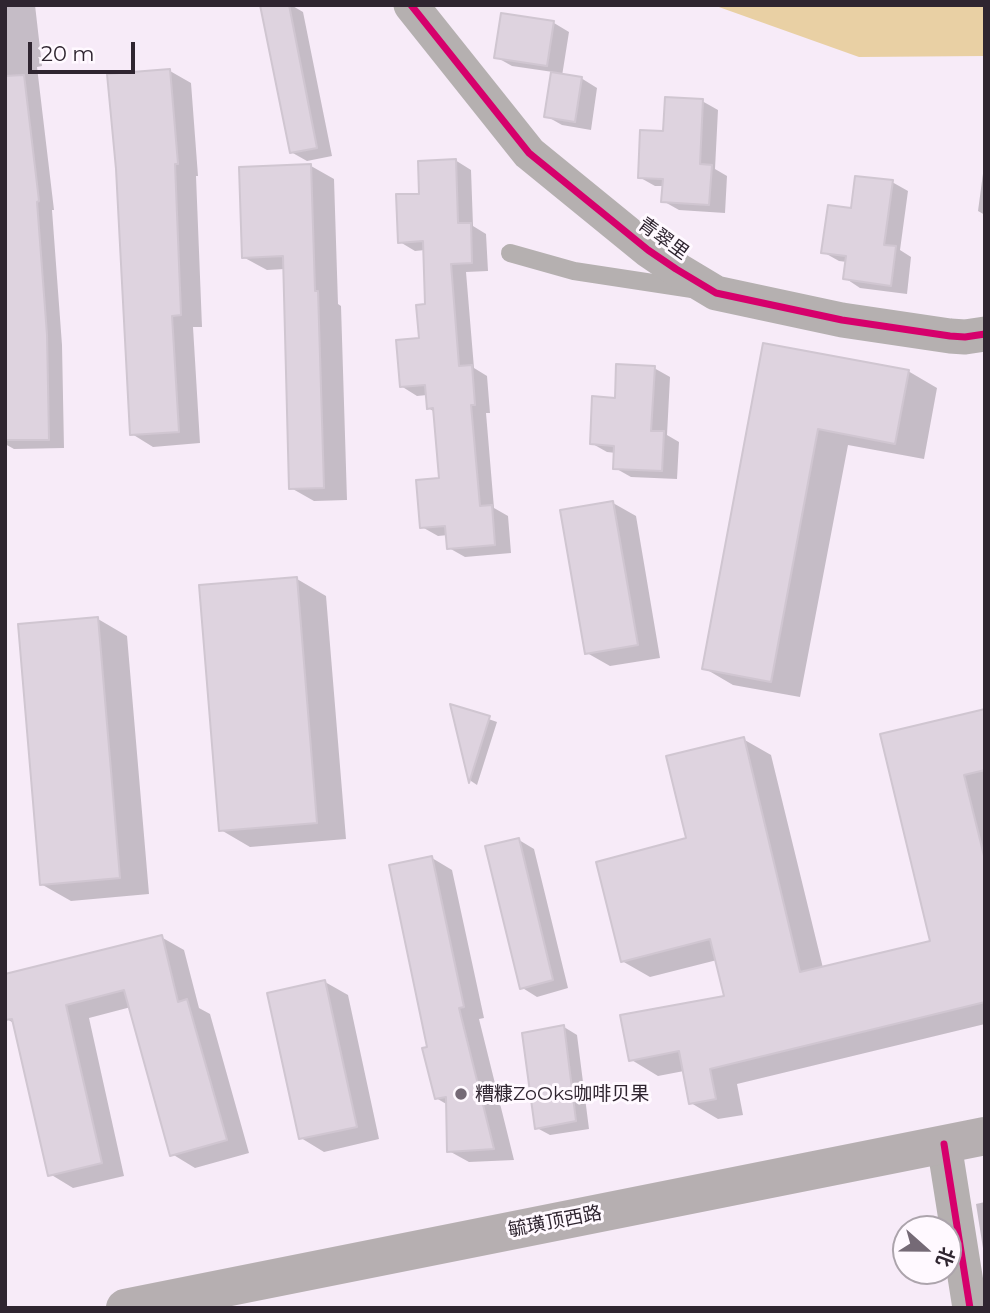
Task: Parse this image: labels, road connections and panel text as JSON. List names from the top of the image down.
{
  "streets": {
    "main road": ["毓璜顶西路"],
    "street": ["青翠里"]
  },
  "places": ["糟糠ZoOks咖啡贝果"],
  "scale_bar": "20 m",
  "north": "right"
}
